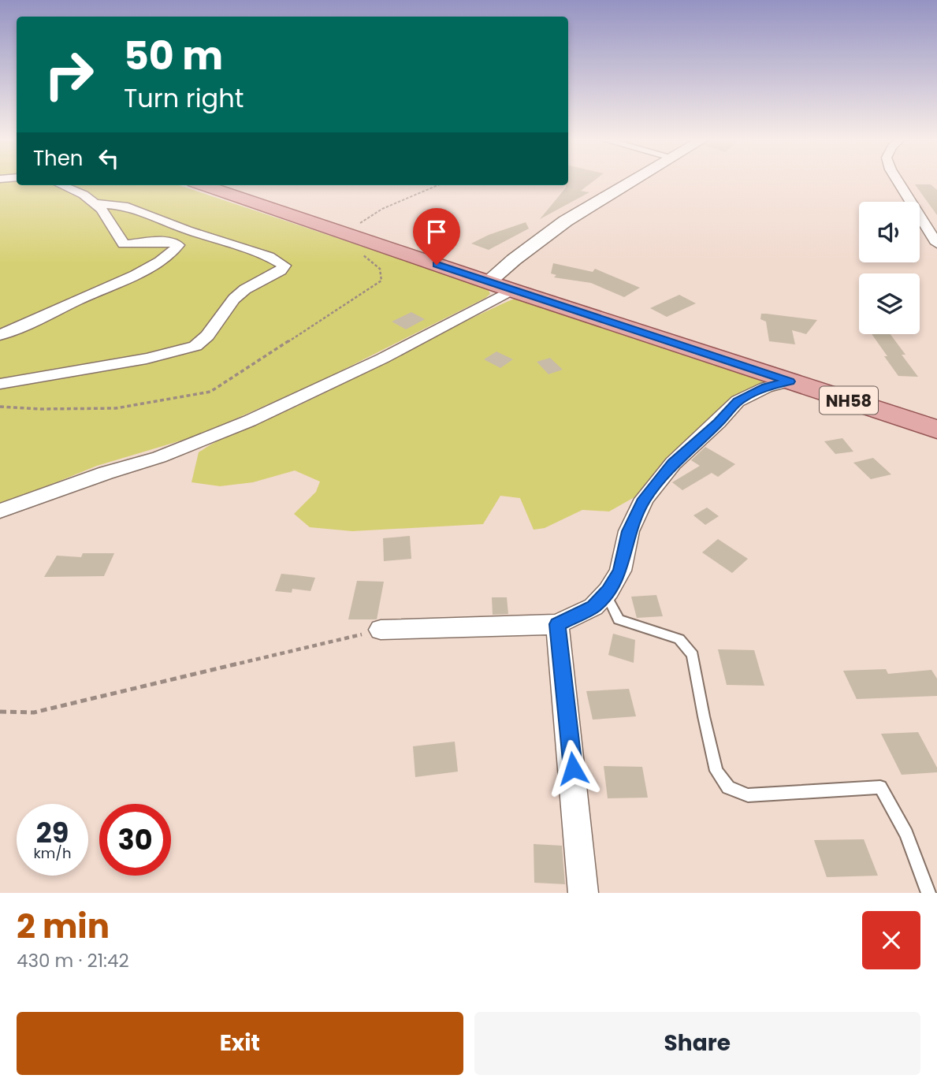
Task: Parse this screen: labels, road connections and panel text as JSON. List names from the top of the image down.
{
  "streets": {
    "main road": ["NH58"]
  },
  "page": {
    "turn": ["50 m", "Turn right"],
    "then": "Then",
    "speed": "29 km/h",
    "limit": "30",
    "heading": ["2 min", "430 m · 21:42"],
    "buttons": ["Exit", "Share"]
  }
}
